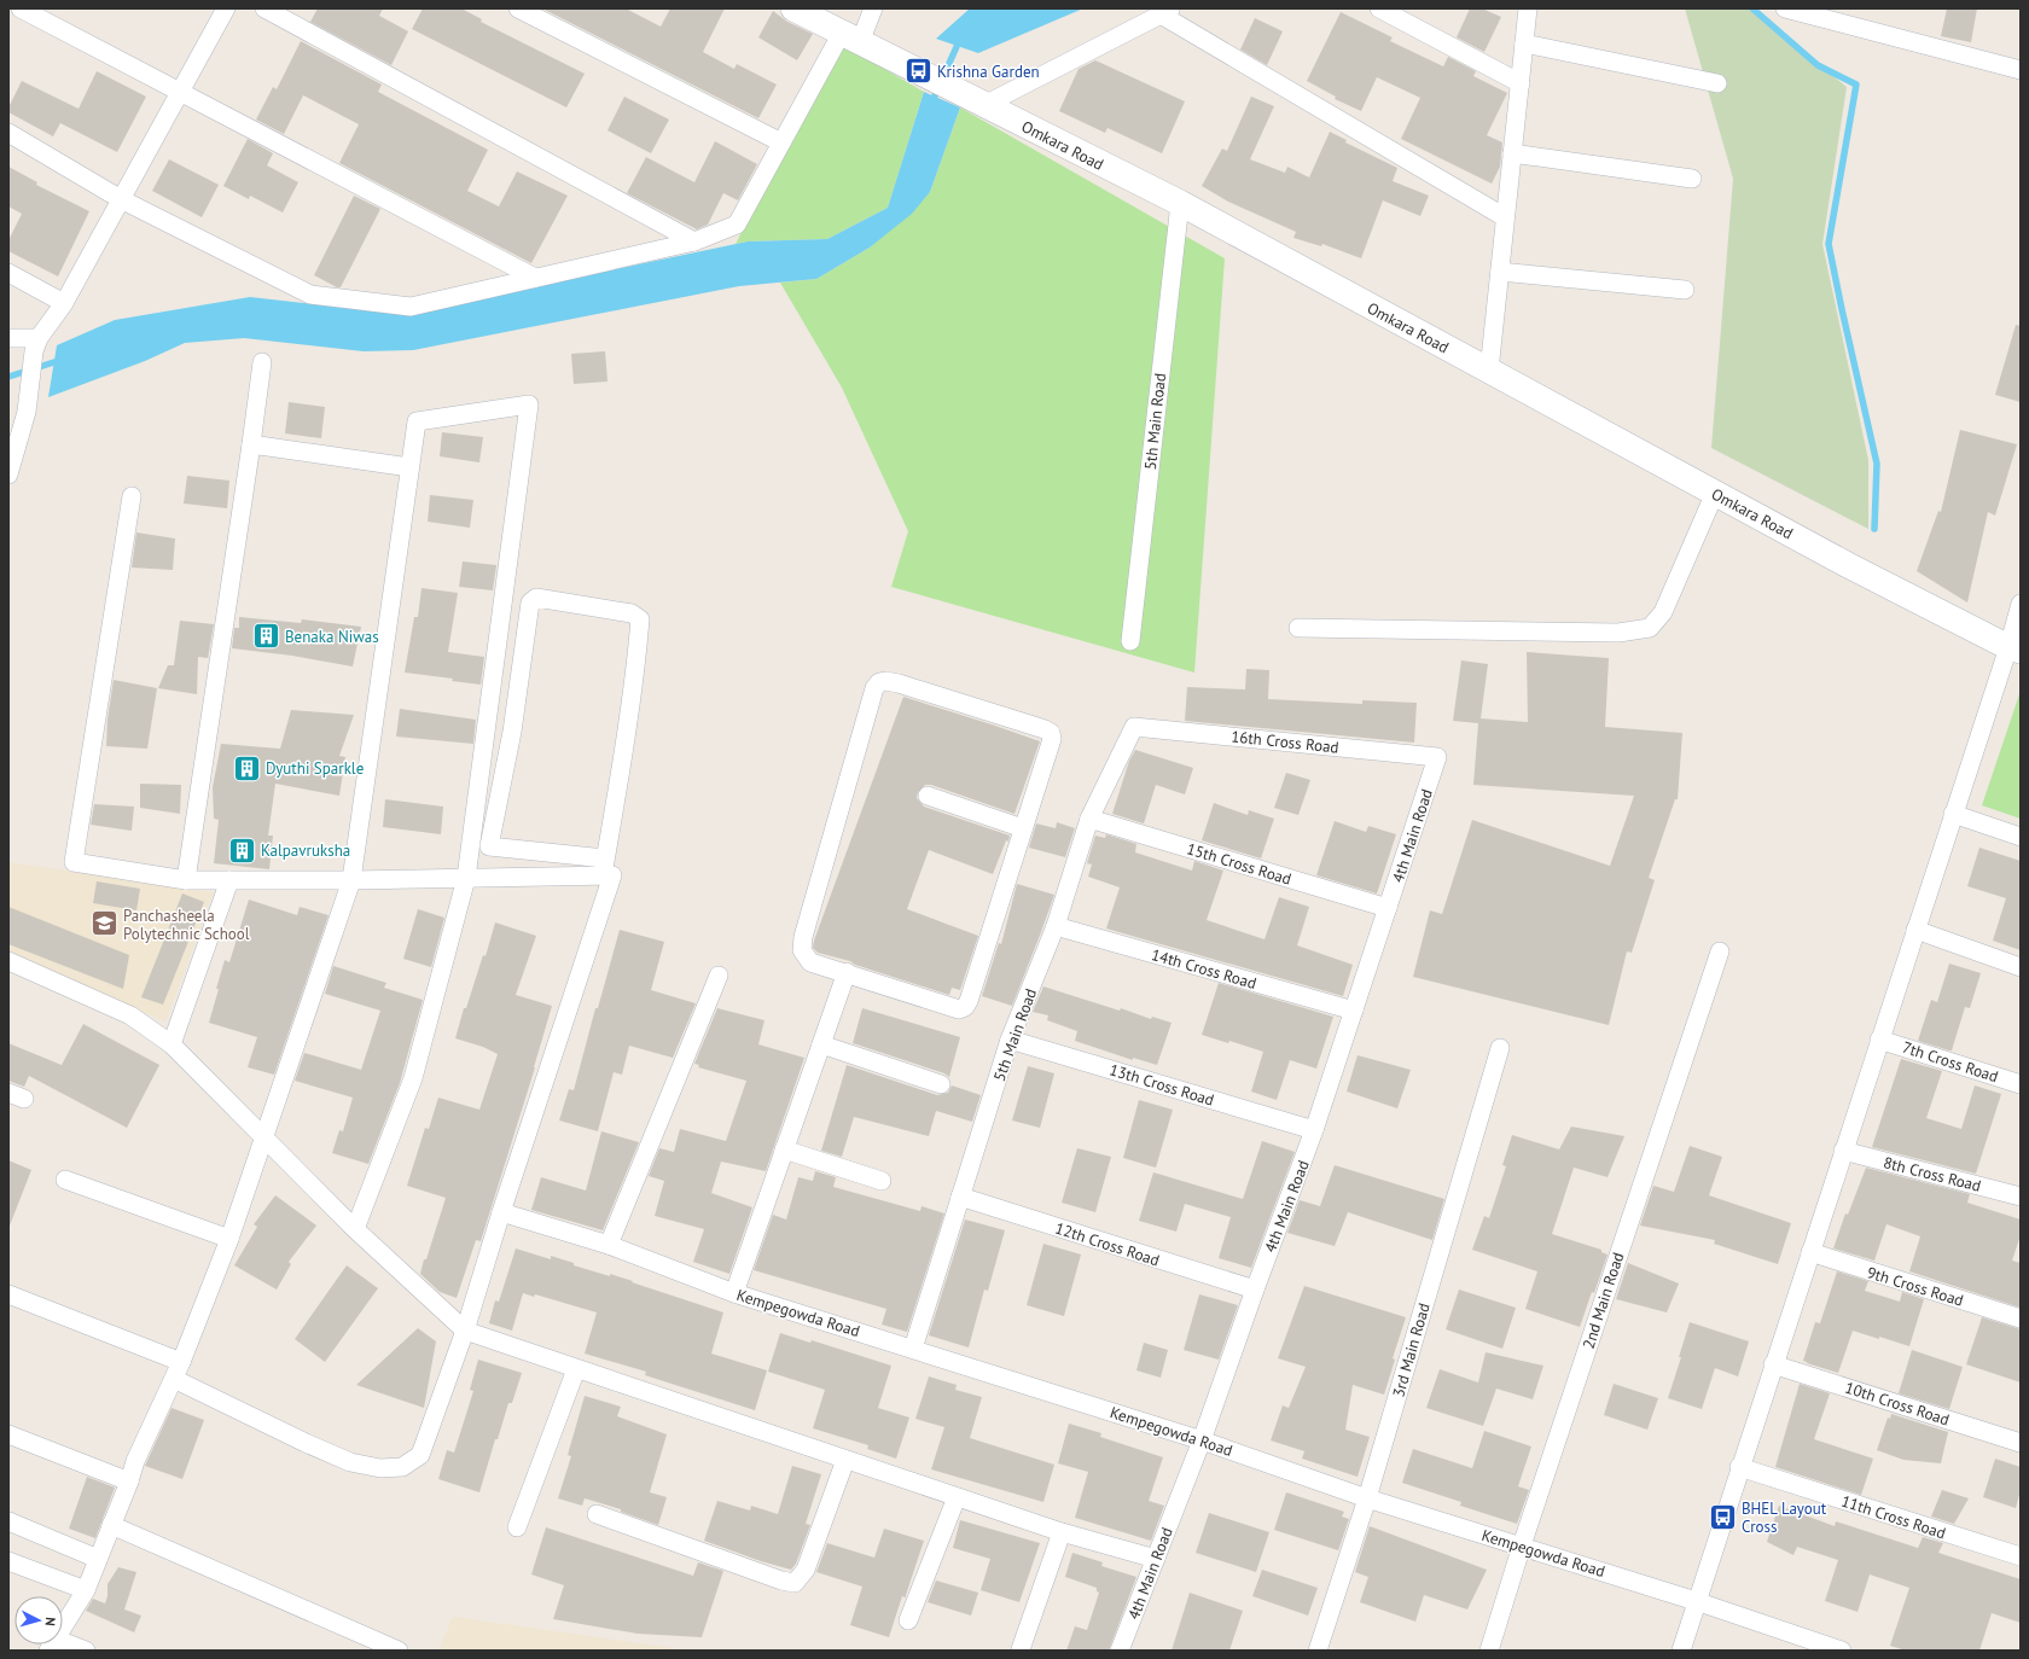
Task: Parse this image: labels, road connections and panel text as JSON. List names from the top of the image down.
{
  "streets": {
    "street": [
      "Omkara Road",
      "5th Main Road",
      "16th Cross Road",
      "4th Main Road",
      "15th Cross Road",
      "14th Cross Road",
      "7th Cross Road",
      "13th Cross Road",
      "8th Cross Road",
      "12th Cross Road",
      "9th Cross Road",
      "2nd Main Road",
      "Kempegowda Road",
      "3rd Main Road",
      "10th Cross Road",
      "11th Cross Road"
    ]
  },
  "crossings": [
    ["Omkara Road", "5th Main Road"],
    ["5th Main Road", "16th Cross Road"],
    ["5th Main Road", "15th Cross Road"],
    ["5th Main Road", "14th Cross Road"],
    ["5th Main Road", "13th Cross Road"],
    ["5th Main Road", "12th Cross Road"],
    ["5th Main Road", "Kempegowda Road"],
    ["16th Cross Road", "4th Main Road"],
    ["4th Main Road", "15th Cross Road"],
    ["4th Main Road", "14th Cross Road"],
    ["4th Main Road", "13th Cross Road"],
    ["4th Main Road", "12th Cross Road"],
    ["4th Main Road", "Kempegowda Road"],
    ["2nd Main Road", "Kempegowda Road"],
    ["Kempegowda Road", "3rd Main Road"]
  ],
  "places": {
    "bus stop": ["Krishna Garden", "BHEL Layout Cross"],
    "building": ["Benaka Niwas", "Dyuthi Sparkle", "Kalpavruksha"],
    "school or university": ["Panchasheela Polytechnic School"]
  },
  "north": "right"
}
